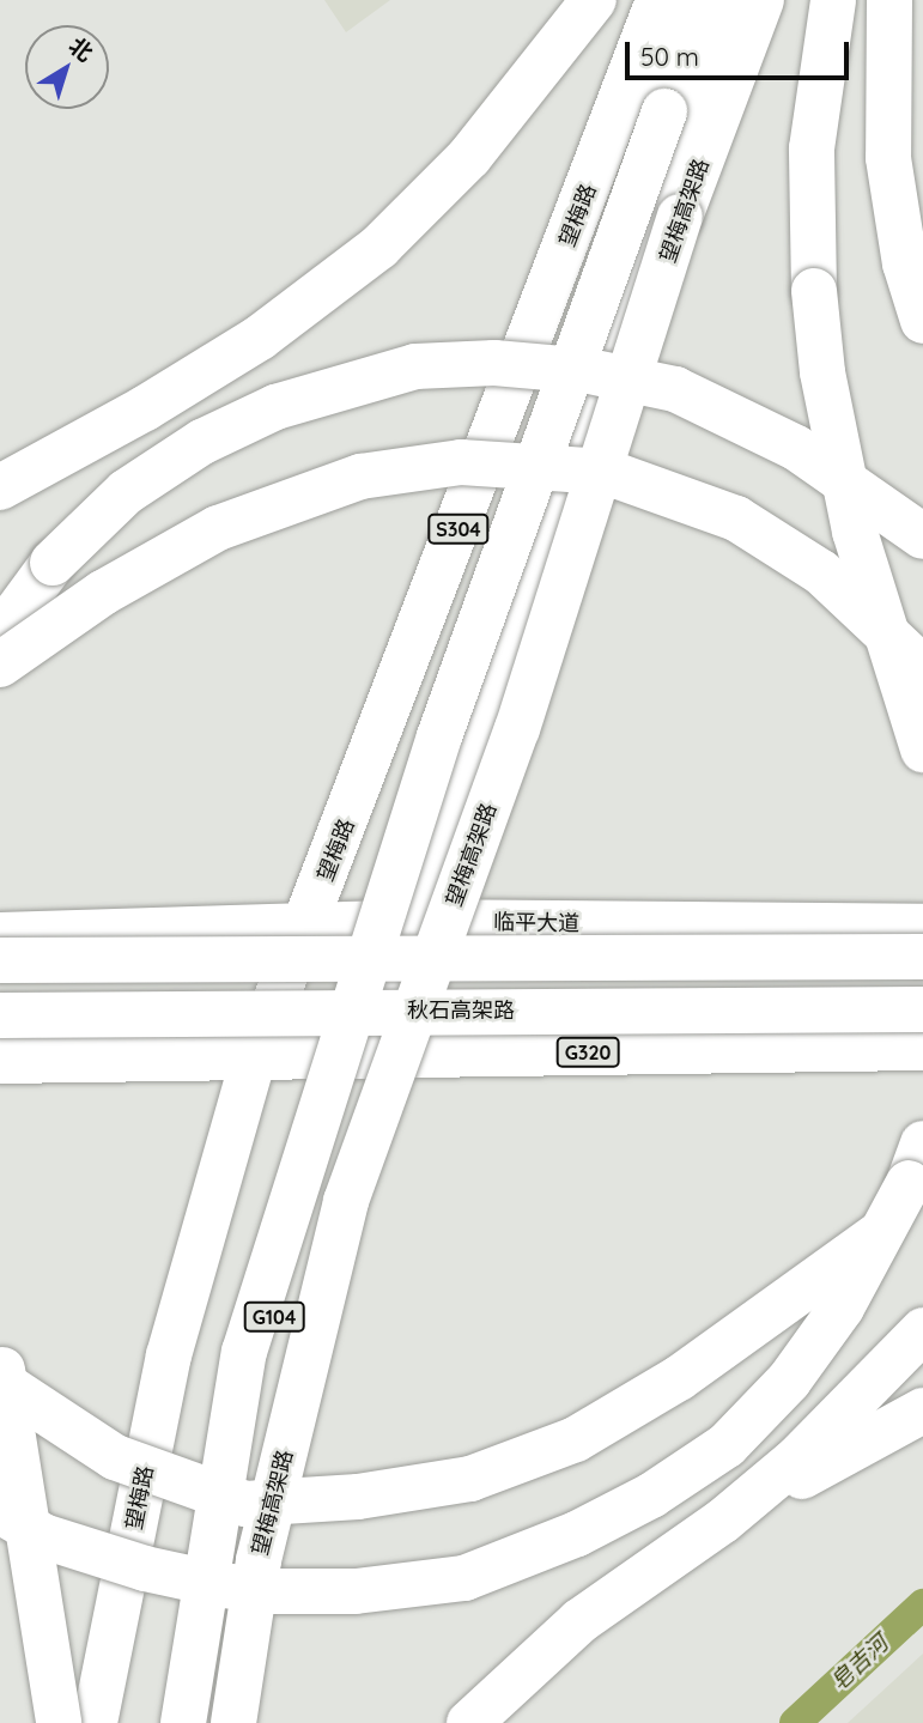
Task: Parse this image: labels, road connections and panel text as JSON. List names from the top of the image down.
{
  "streets": {
    "main road": [
      "望梅高架路",
      "望梅路",
      "S304",
      "临平大道",
      "秋石高架路",
      "G320",
      "G104"
    ]
  },
  "crossings": [
    ["望梅路", "临平大道"],
    ["望梅路", "G320"],
    ["临平大道", "G104"],
    ["G320", "G104"]
  ],
  "water": ["皂吉河"],
  "scale_bar": "50 m",
  "north": "top right"
}
